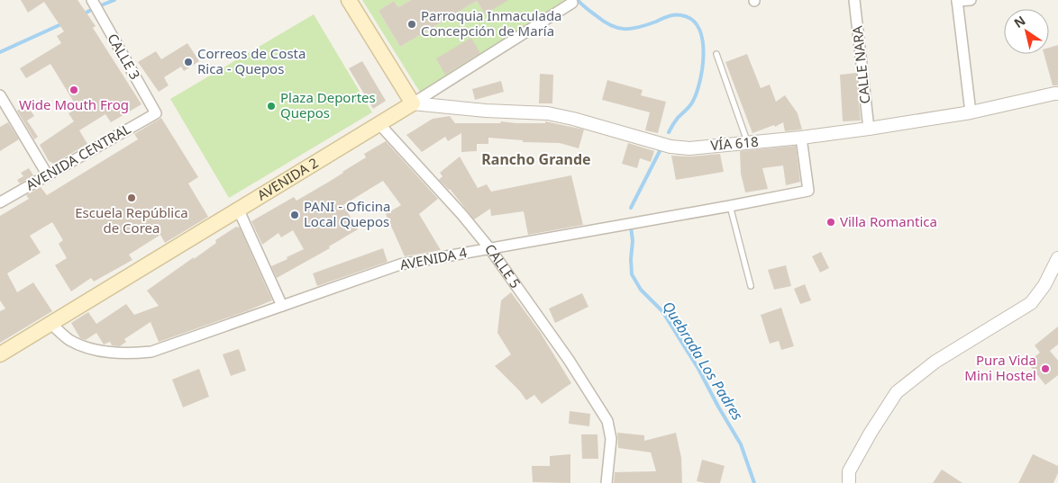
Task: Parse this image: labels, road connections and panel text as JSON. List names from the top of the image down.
{
  "streets": {
    "main road": ["AVENIDA 2"],
    "street": [
      "CALLE 3",
      "CALLE NARA",
      "VÍA 618",
      "AVENIDA CENTRAL",
      "AVENIDA 4",
      "CALLE 5"
    ]
  },
  "crossings": [
    ["CALLE 3", "AVENIDA CENTRAL"],
    ["CALLE NARA", "VÍA 618"],
    ["VÍA 618", "AVENIDA 2"],
    ["VÍA 618", "AVENIDA 4"],
    ["AVENIDA 2", "AVENIDA 4"],
    ["AVENIDA 2", "CALLE 5"],
    ["AVENIDA 4", "CALLE 5"]
  ],
  "districts": ["Rancho Grande"],
  "water": ["Quebrada Los Padres"],
  "places": [
    "Parroquia Inmaculada Concepción de María",
    "Correos de Costa Rica - Quepos",
    "Wide Mouth Frog",
    "Plaza Deportes Quepos",
    "Escuela República de Corea",
    "PANI - Oficina Local Quepos",
    "Villa Romantica",
    "Pura Vida Mini Hostel"
  ],
  "north": "top left"
}
